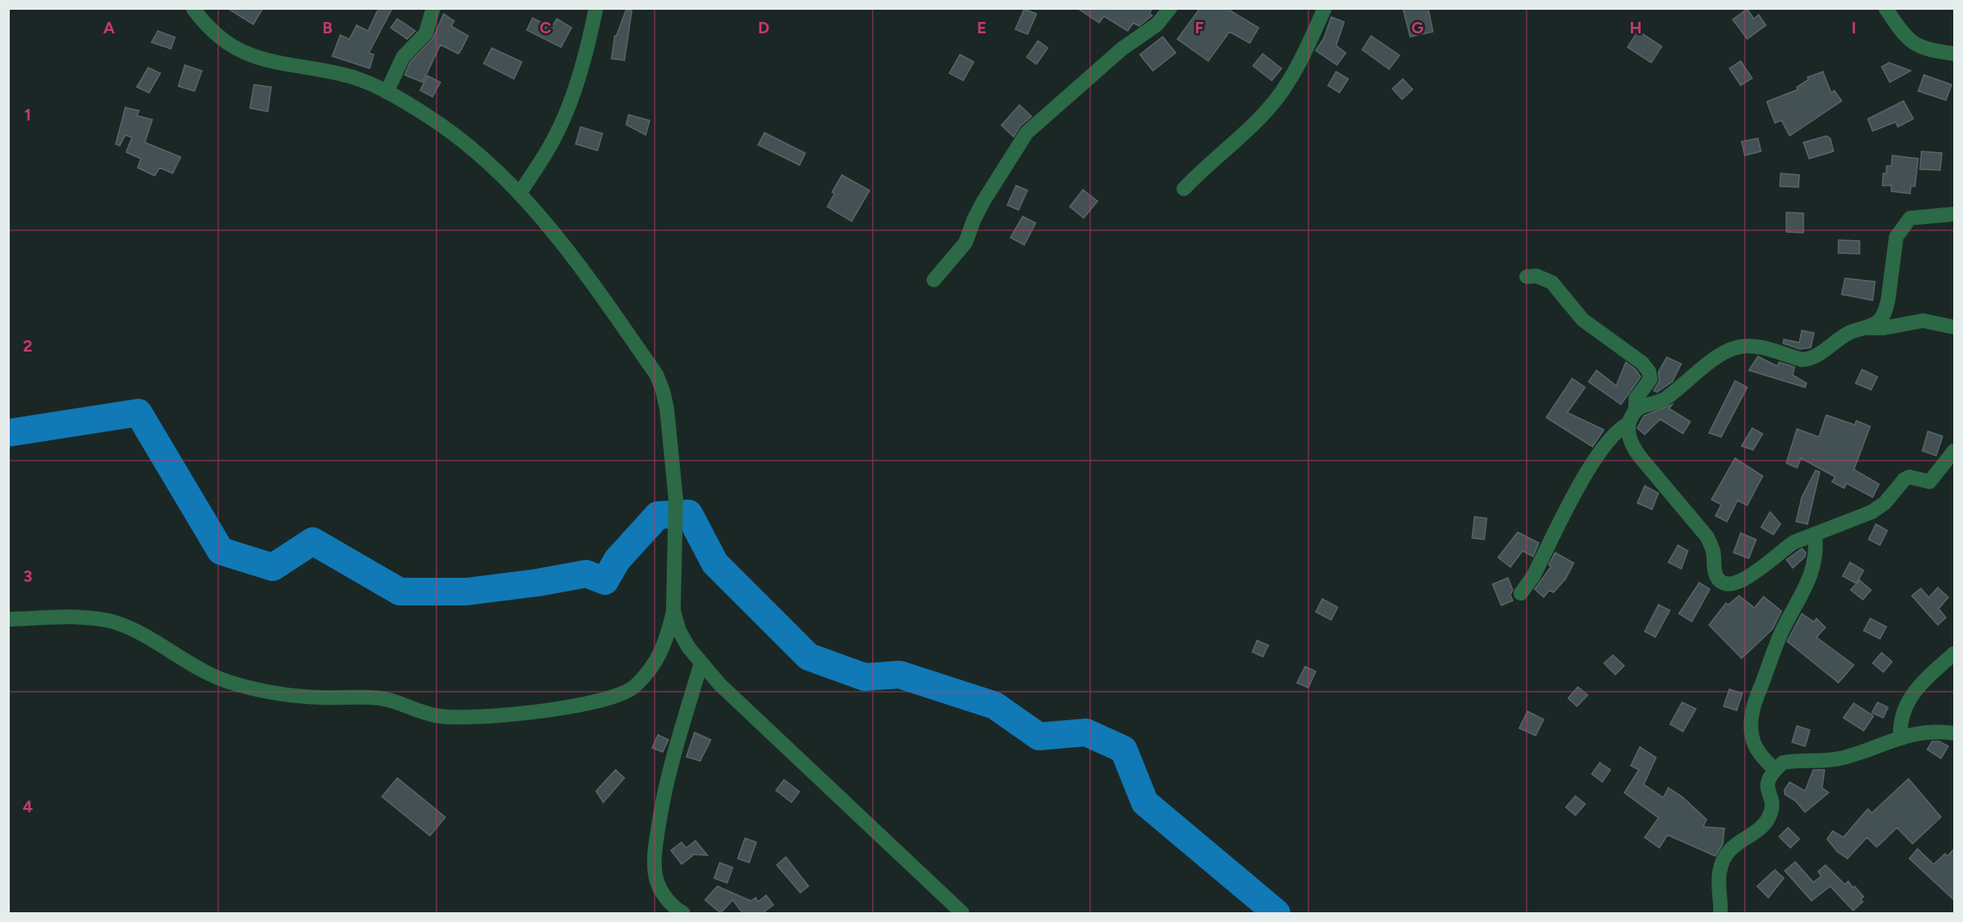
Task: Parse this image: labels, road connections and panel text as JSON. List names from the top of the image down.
{
  "grid": {
    "columns": [
      "A",
      "B",
      "C",
      "D",
      "E",
      "F",
      "G",
      "H",
      "I"
    ],
    "rows": [
      "1",
      "2",
      "3",
      "4"
    ]
  }
}
